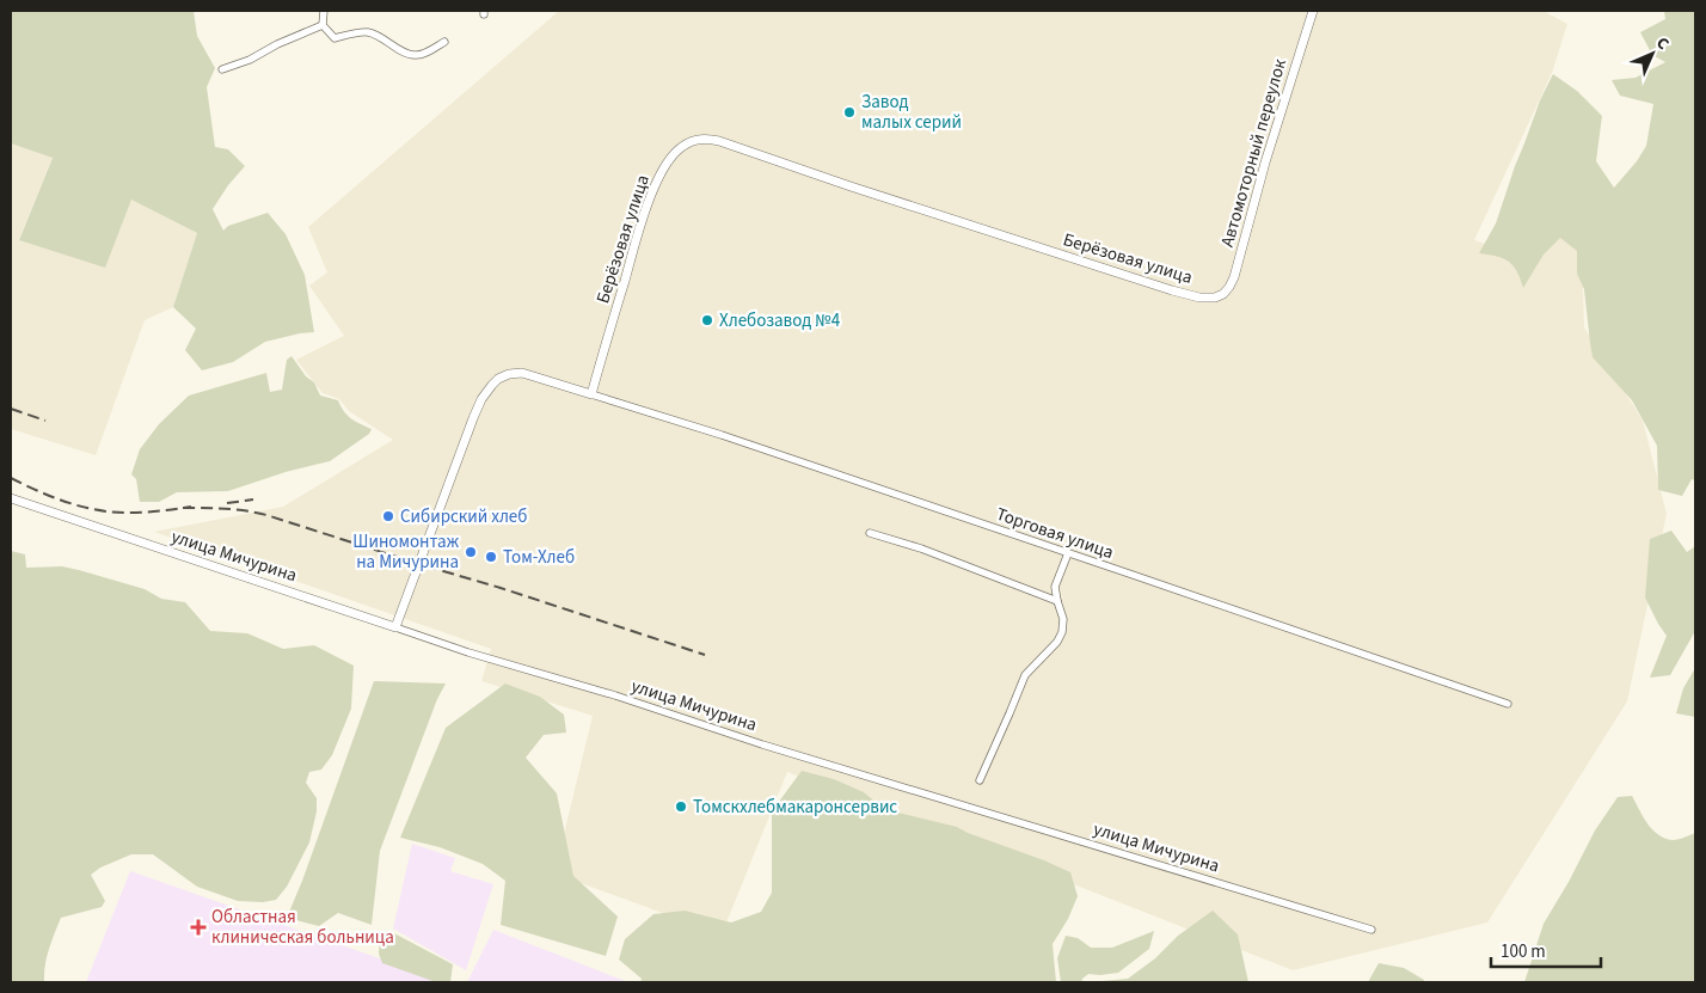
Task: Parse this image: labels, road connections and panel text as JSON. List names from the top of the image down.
{
  "streets": {
    "street": [
      "Автомоторный переулок",
      "Берёзовая улица",
      "Торговая улица",
      "улица Мичурина"
    ]
  },
  "crossings": [
    ["Автомоторный переулок", "Берёзовая улица"],
    ["Берёзовая улица", "Торговая улица"]
  ],
  "places": {
    "other": [
      "Завод малых серий",
      "Хлебозавод №4",
      "Сибирский хлеб",
      "Шиномонтаж на Мичурина",
      "Том-Хлеб",
      "Томскхлебмакаронсервис"
    ],
    "health": ["Областная клиническая больница"]
  },
  "scale_bar": "100 m",
  "north": "top right"
}
